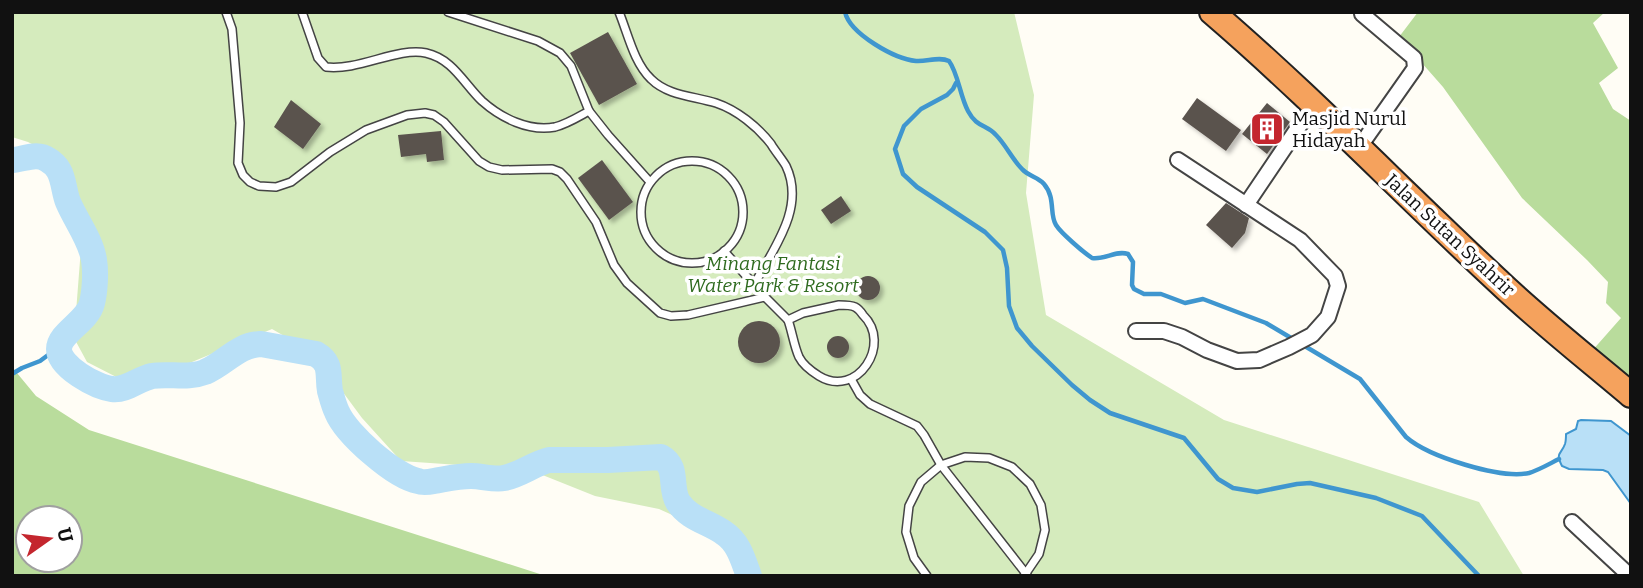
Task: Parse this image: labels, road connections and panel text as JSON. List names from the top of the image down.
{
  "streets": {
    "highway": ["Jalan Sutan Syahrir"]
  },
  "parks": ["Minang Fantasi Water Park & Resort"],
  "places": {
    "building": ["Masjid Nurul Hidayah"]
  },
  "north": "right"
}
